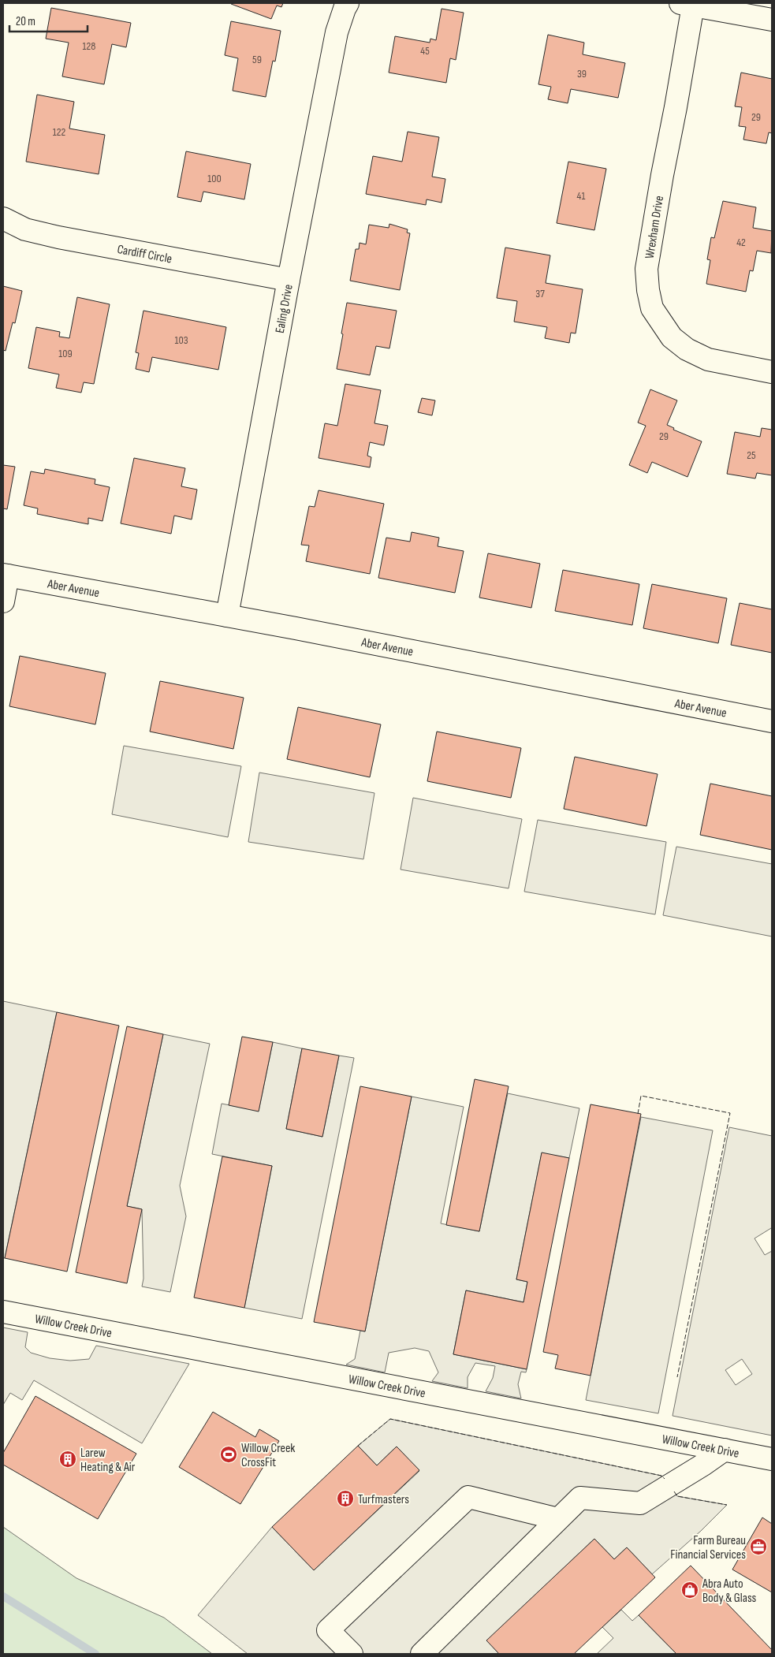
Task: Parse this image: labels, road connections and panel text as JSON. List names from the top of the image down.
{
  "streets": {
    "street": [
      "Wrexham Drive",
      "Cardiff Circle",
      "Ealing Drive",
      "Aber Avenue",
      "Willow Creek Drive"
    ]
  },
  "crossings": [
    ["Cardiff Circle", "Ealing Drive"],
    ["Ealing Drive", "Aber Avenue"]
  ],
  "places": {
    "sports": ["Willow Creek CrossFit"],
    "building": ["Larew Heating & Air", "Turfmasters"],
    "office": ["Farm Bureau Financial Services"],
    "shop": ["Abra Auto Body & Glass"]
  },
  "house_numbers": [
    "128",
    "45",
    "59",
    "39",
    "29",
    "122",
    "100",
    "41",
    "42",
    "37",
    "103",
    "109",
    "29",
    "25"
  ],
  "scale_bar": "20 m"
}
